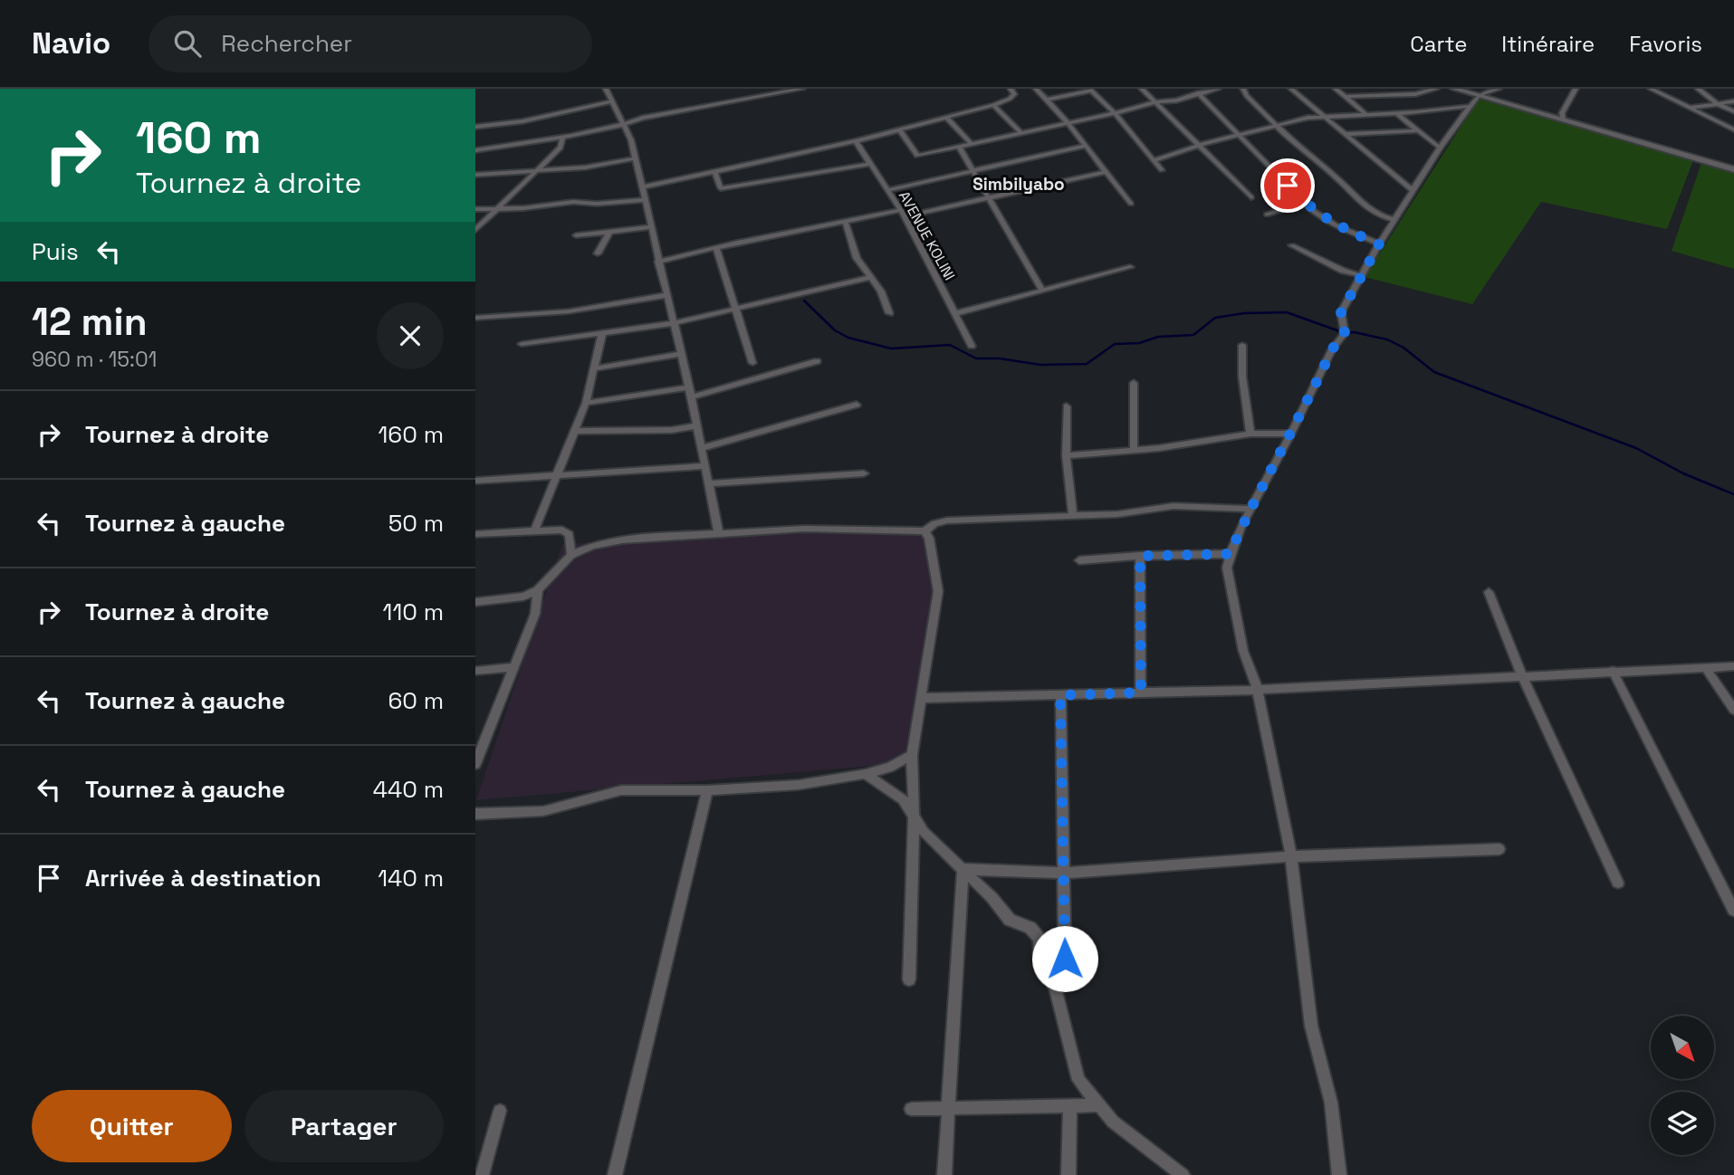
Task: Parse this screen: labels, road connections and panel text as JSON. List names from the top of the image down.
{
  "streets": {
    "street": ["AVENUE KOLINI"]
  },
  "districts": ["Simbilyabo"],
  "north": "bottom right",
  "page": {
    "header": "Navio",
    "search": "Rechercher",
    "nav": ["Carte", "Itinéraire", "Favoris"],
    "turn": ["160 m", "Tournez à droite"],
    "then": "Puis",
    "heading": ["12 min", "960 m · 15:01"],
    "list": [
      {
        "name": "Tournez à droite",
        "value": "160 m"
      },
      {
        "name": "Tournez à gauche",
        "value": "50 m"
      },
      {
        "name": "Tournez à droite",
        "value": "110 m"
      },
      {
        "name": "Tournez à gauche",
        "value": "60 m"
      },
      {
        "name": "Tournez à gauche",
        "value": "440 m"
      },
      {
        "name": "Arrivée à destination",
        "value": "140 m"
      }
    ],
    "buttons": ["Quitter", "Partager"]
  }
}
